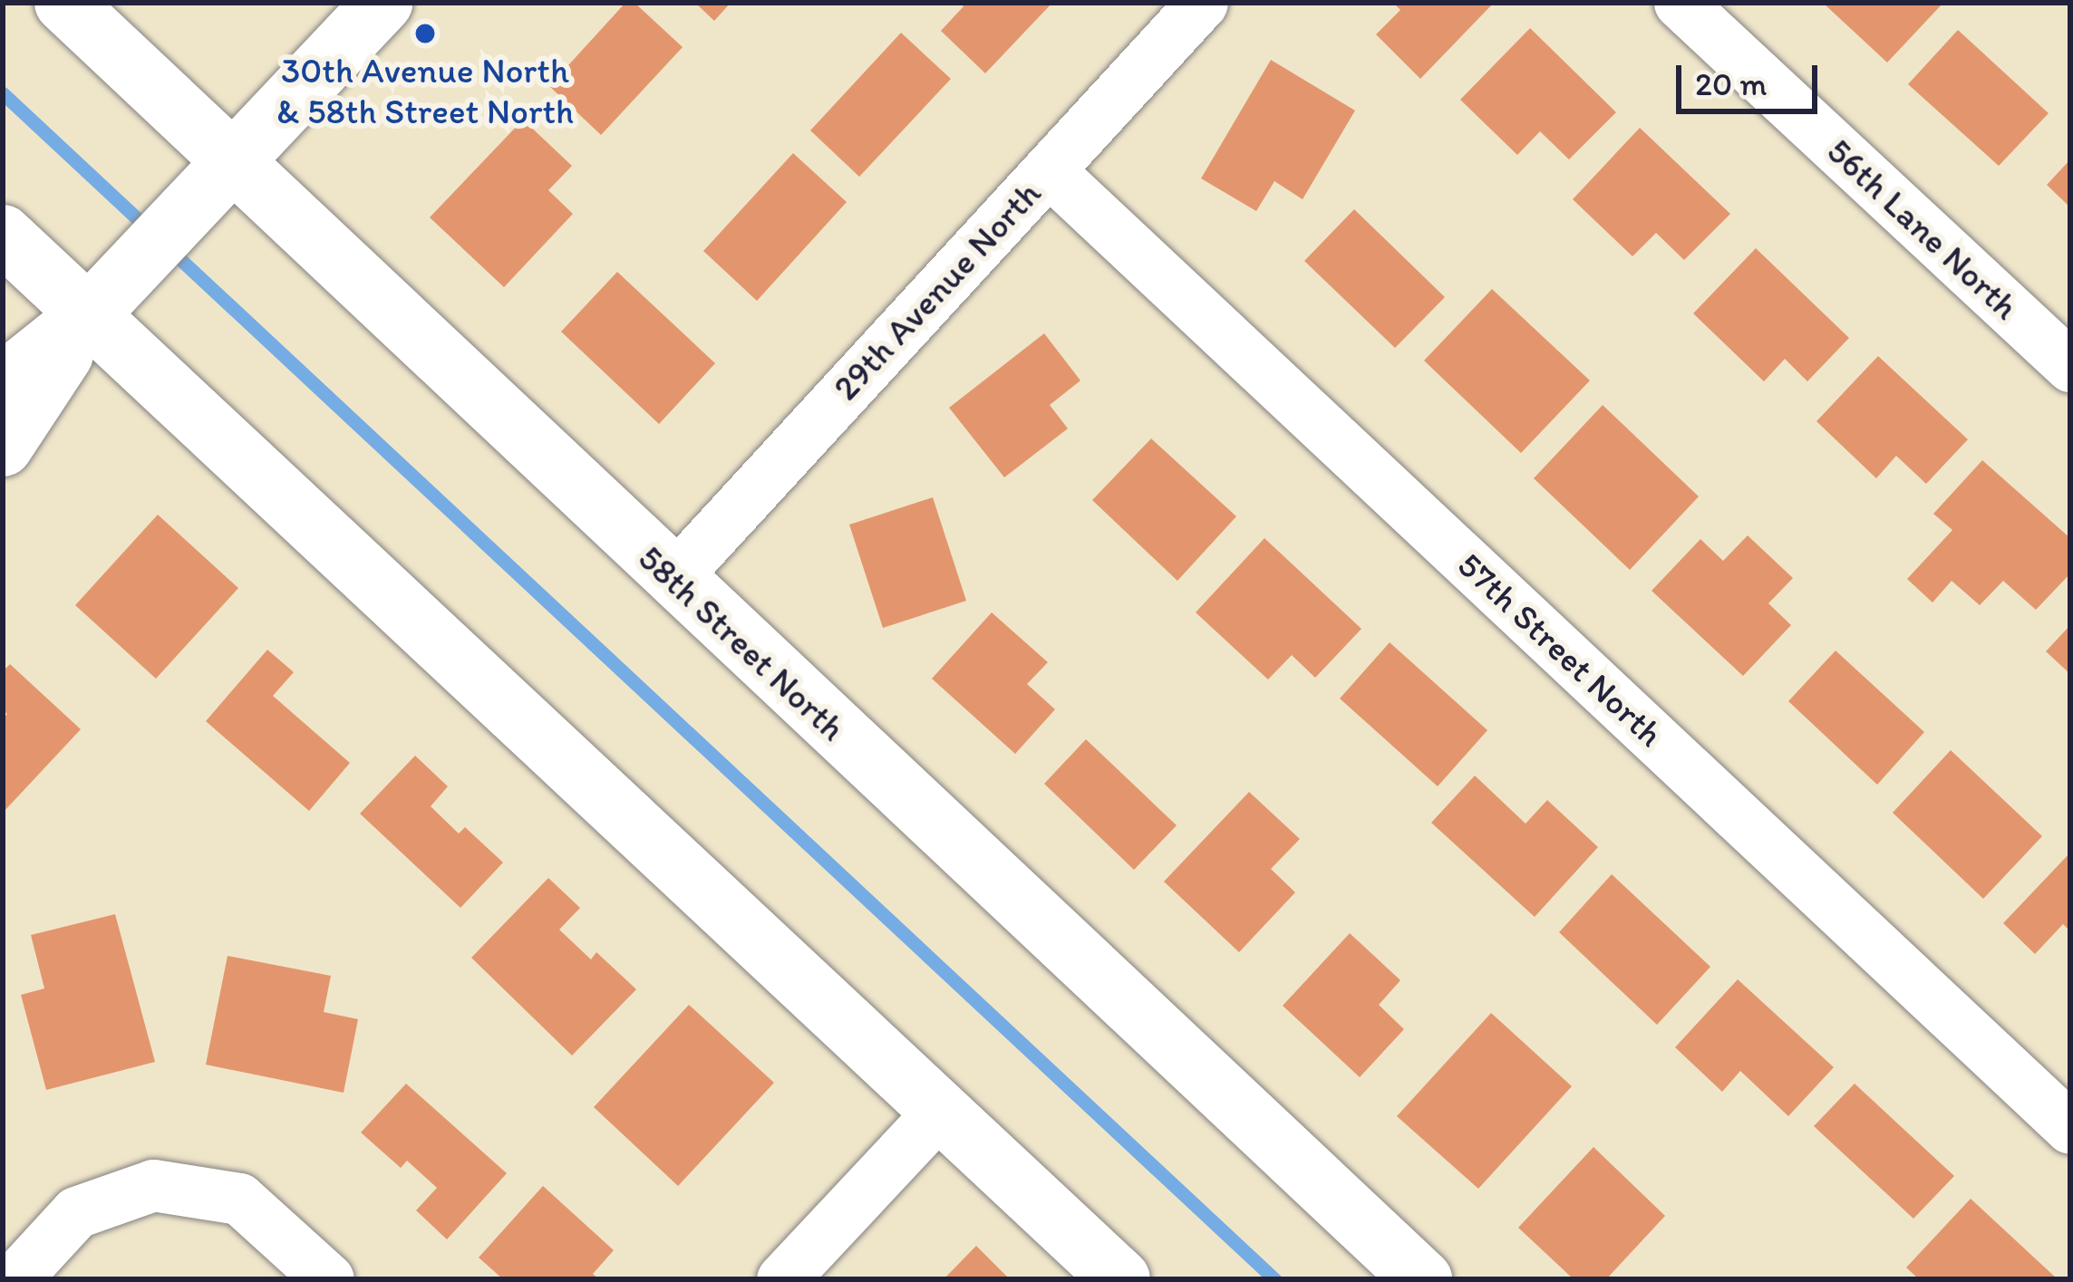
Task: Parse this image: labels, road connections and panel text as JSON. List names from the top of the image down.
{
  "streets": {
    "street": [
      "56th Lane North",
      "29th Avenue North",
      "58th Street North",
      "57th Street North"
    ]
  },
  "crossings": [
    ["29th Avenue North", "58th Street North"],
    ["29th Avenue North", "57th Street North"]
  ],
  "places": ["30th Avenue North & 58th Street North"],
  "scale_bar": "20 m"
}
